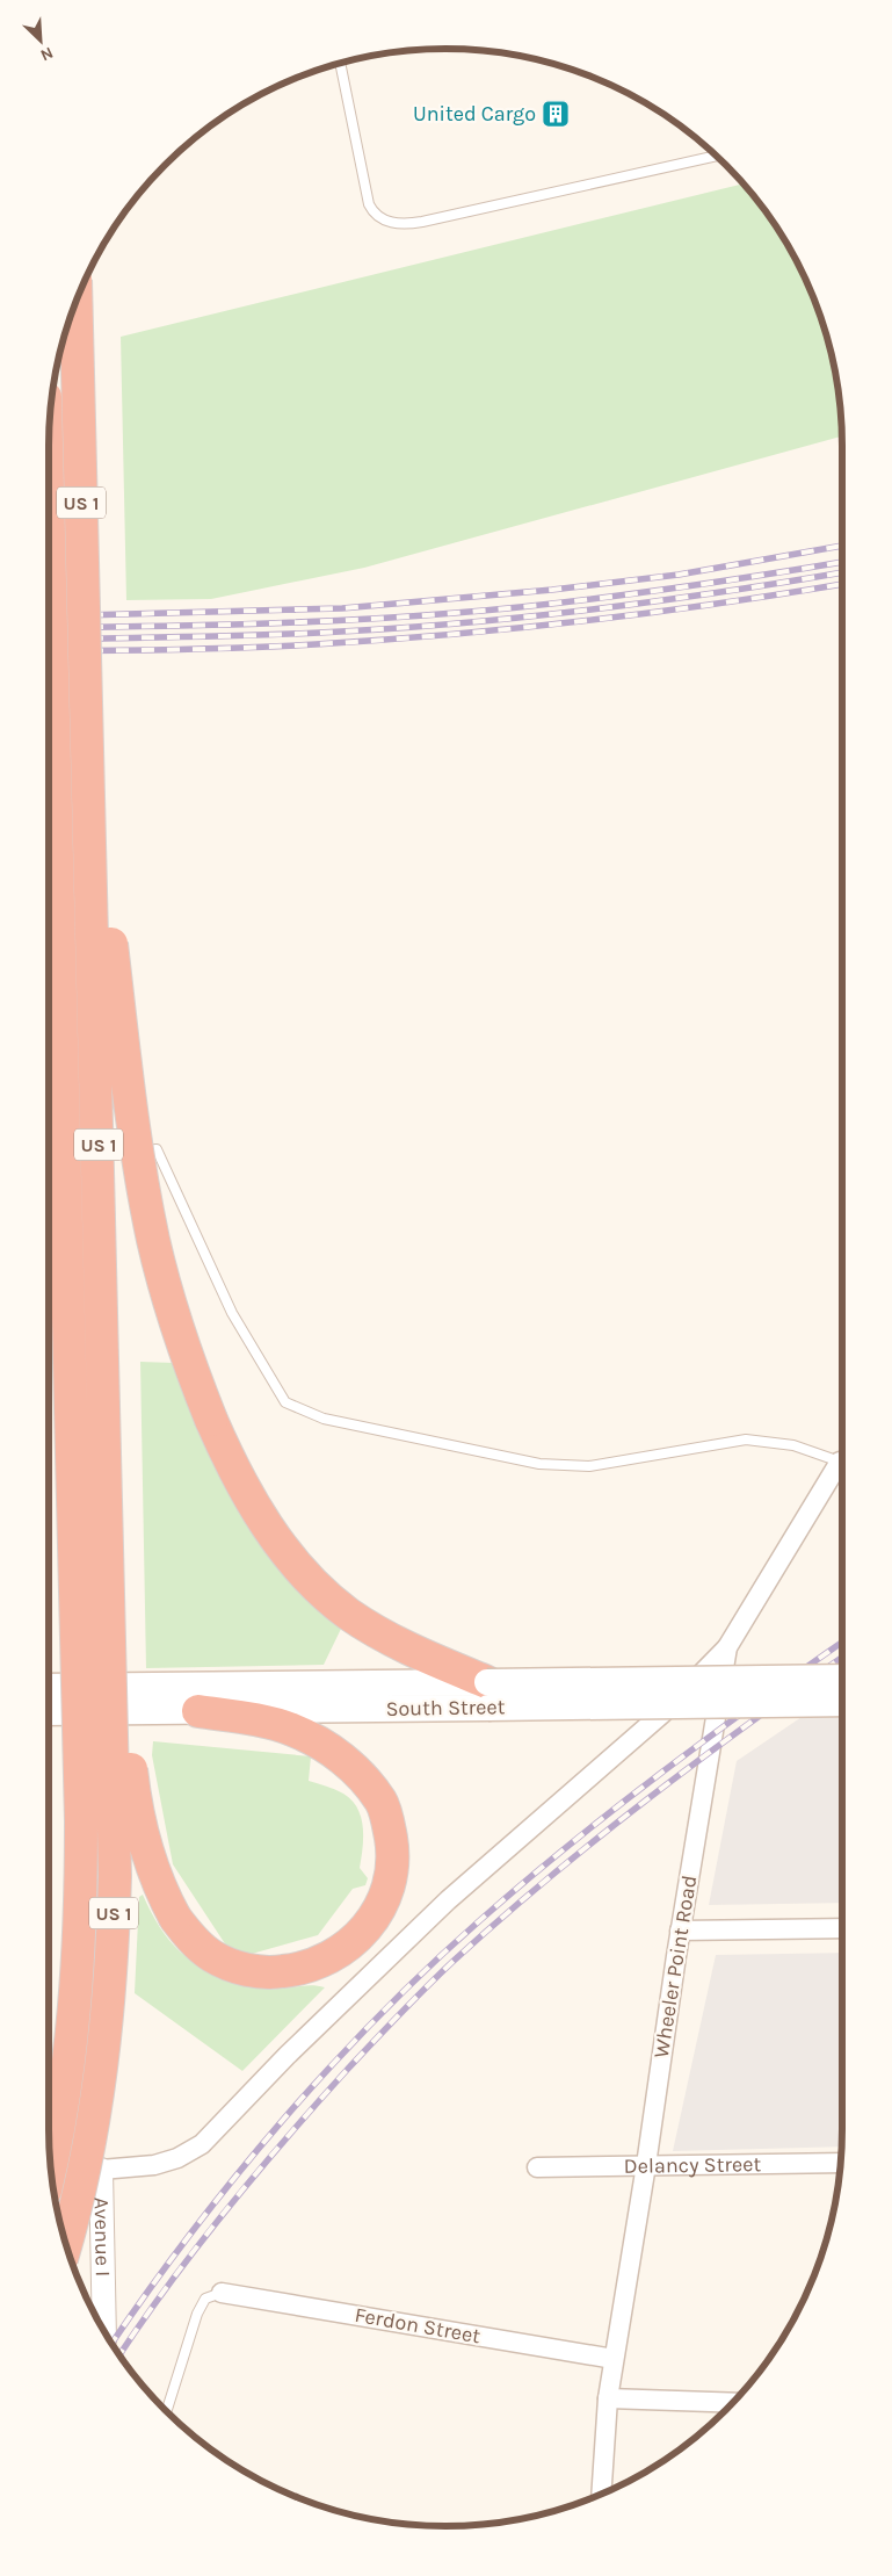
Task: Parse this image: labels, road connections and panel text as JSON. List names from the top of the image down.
{
  "streets": {
    "highway": ["US 1"],
    "main road": ["South Street"],
    "street": [
      "Wheeler Point Road",
      "Delancy Street",
      "Avenue I",
      "Ferdon Street"
    ]
  },
  "crossings": [
    ["Wheeler Point Road", "Delancy Street"],
    ["Wheeler Point Road", "Ferdon Street"]
  ],
  "places": {
    "building": ["United Cargo"]
  },
  "north": "bottom right"
}
